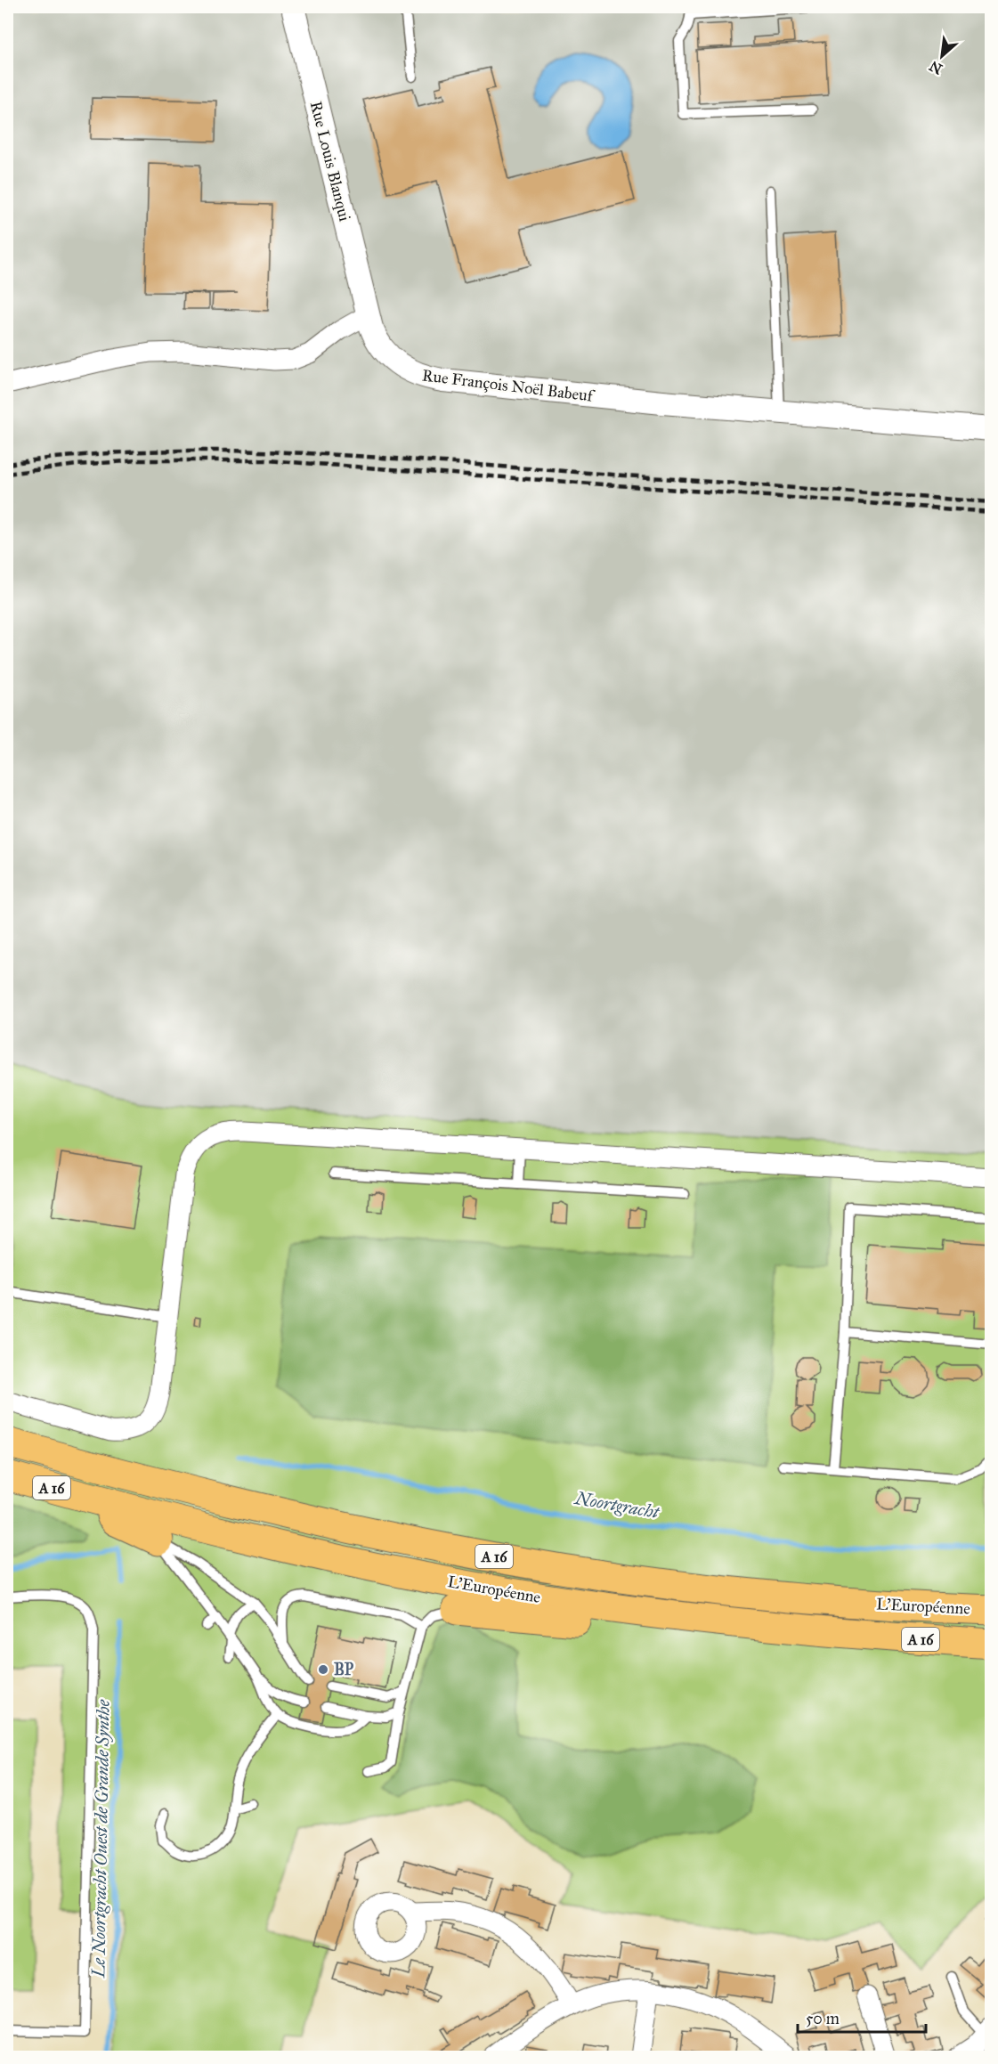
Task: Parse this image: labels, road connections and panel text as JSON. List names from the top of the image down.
{
  "streets": {
    "highway": ["A 16", "L'Européenne"],
    "street": ["Rue Louis Blanqui", "Rue François Noël Babeuf"]
  },
  "crossings": [
    ["Rue Louis Blanqui", "Rue François Noël Babeuf"]
  ],
  "water": ["Noortgracht", "Le Noortgracht Ouest de Grande Synthe"],
  "places": ["BP"],
  "scale_bar": "50 m",
  "north": "bottom left"
}
